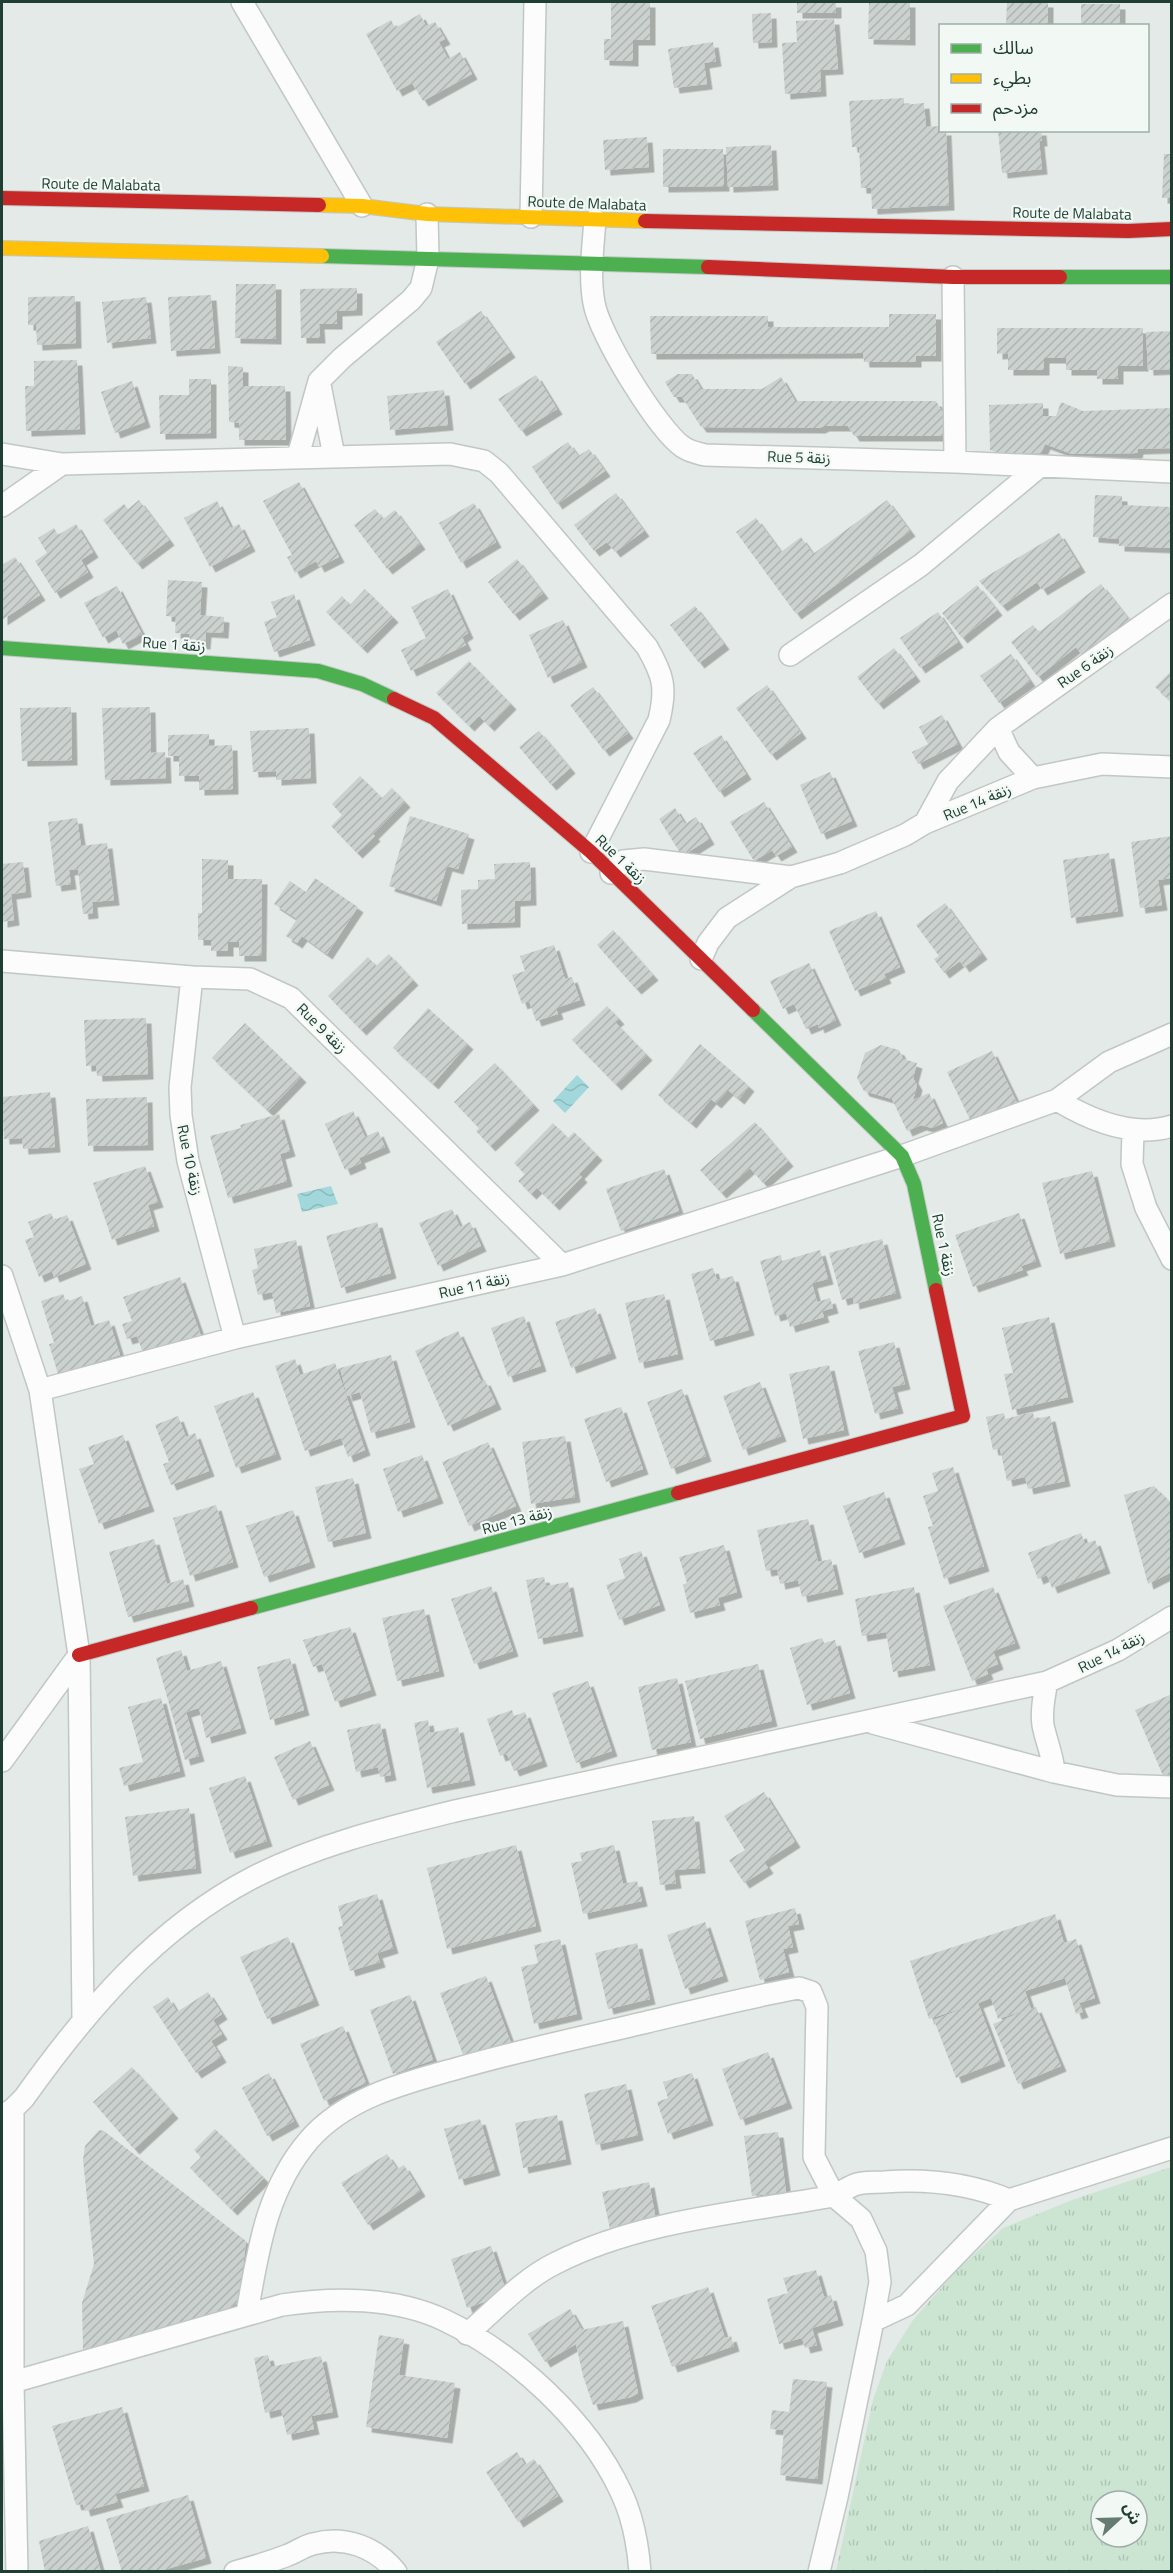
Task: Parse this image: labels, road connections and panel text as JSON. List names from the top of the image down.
{
  "streets": {
    "street": [
      "Route de Malabata",
      "Rue 5 زنقة",
      "Rue 1 زنقة",
      "Rue 6 زنقة",
      "Rue 14 زنقة",
      "Rue 9 زنقة",
      "Rue 10 زنقة",
      "Rue 11 زنقة",
      "Rue 13 زنقة"
    ]
  },
  "crossings": [
    ["Route de Malabata", "Rue 5 زنقة"],
    ["Rue 1 زنقة", "Rue 14 زنقة"],
    ["Rue 1 زنقة", "Rue 11 زنقة"],
    ["Rue 1 زنقة", "Rue 13 زنقة"],
    ["Rue 6 زنقة", "Rue 14 زنقة"],
    ["Rue 9 زنقة", "Rue 10 زنقة"],
    ["Rue 9 زنقة", "Rue 11 زنقة"],
    ["Rue 10 زنقة", "Rue 11 زنقة"]
  ],
  "legend": ["سالك", "بطيء", "مزدحم"],
  "north": "right"
}
